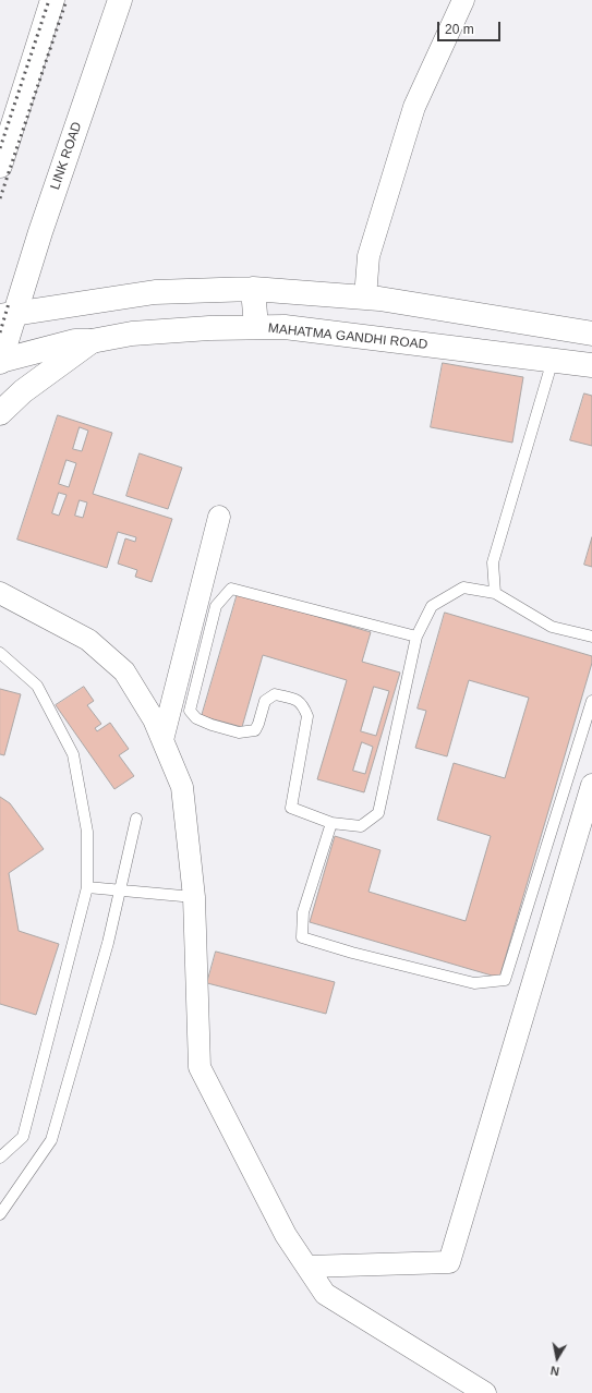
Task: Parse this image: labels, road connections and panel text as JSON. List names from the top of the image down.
{
  "streets": {
    "main road": ["LINK ROAD", "MAHATMA GANDHI ROAD"]
  },
  "crossings": [
    ["LINK ROAD", "MAHATMA GANDHI ROAD"]
  ],
  "scale_bar": "20 m",
  "north": "bottom"
}
